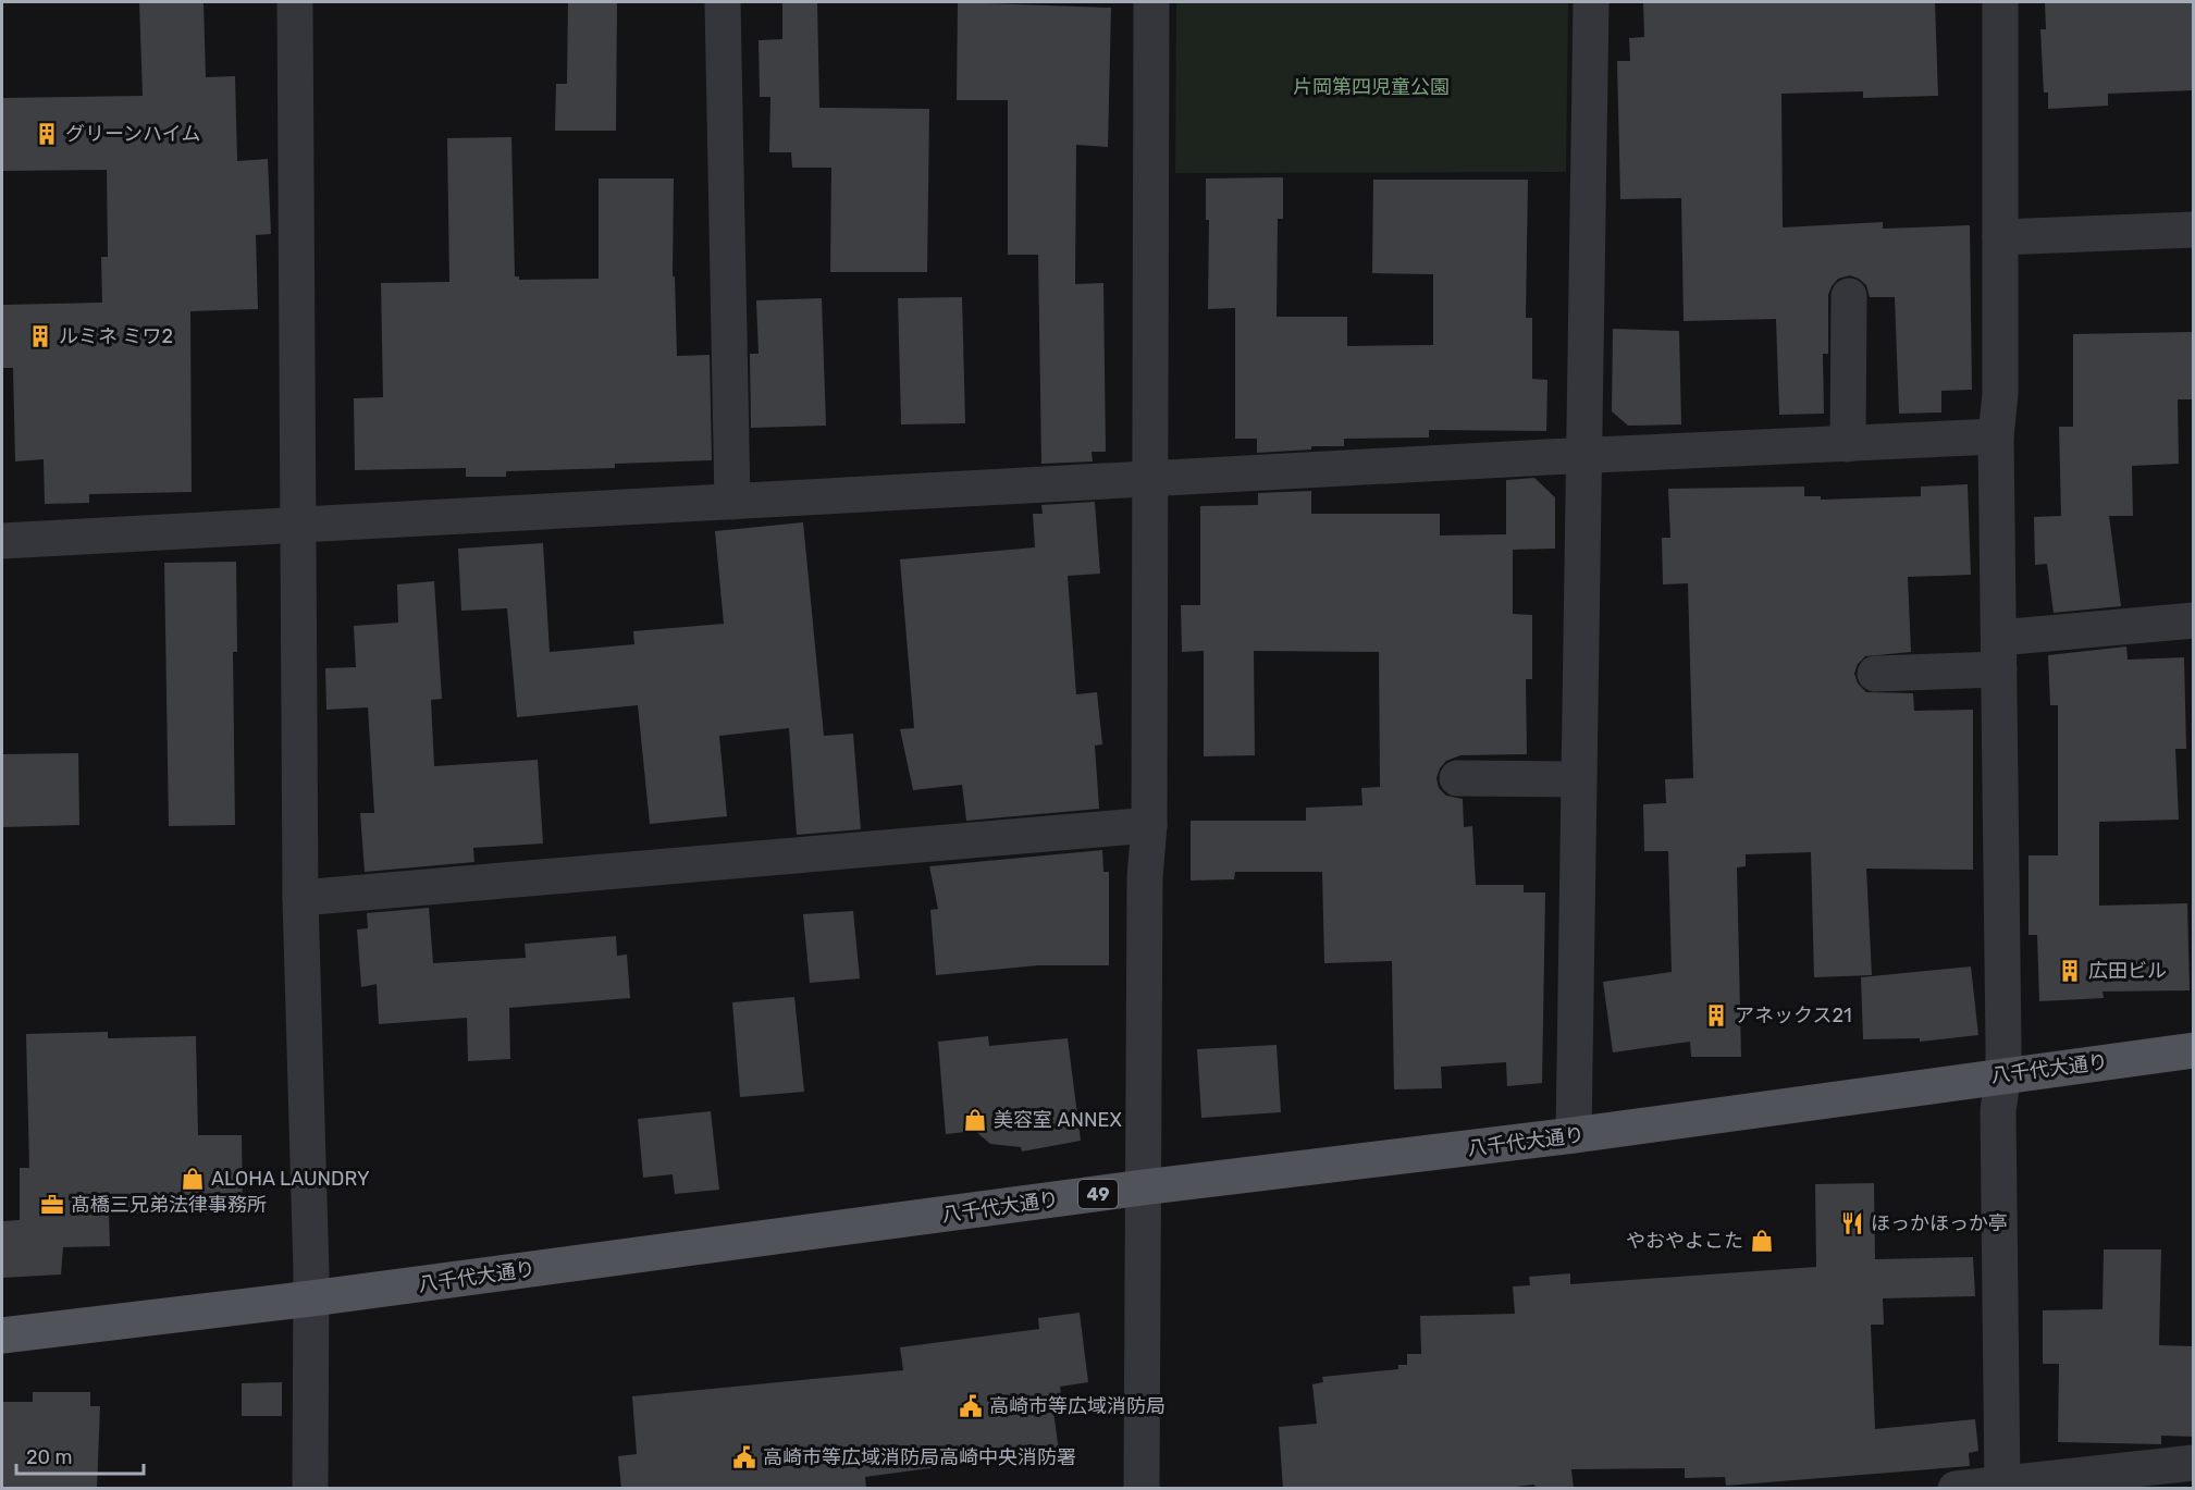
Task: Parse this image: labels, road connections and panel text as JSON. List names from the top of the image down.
{
  "streets": {
    "main road": ["八千代大通り", "49"]
  },
  "parks": ["片岡第四児童公園"],
  "places": {
    "building": [
      "グリーンハイム",
      "ルミネ ミワ2",
      "広田ビル",
      "アネックス21"
    ],
    "shop": ["美容室 ANNEX", "ALOHA LAUNDRY", "やおやよこた"],
    "office": ["髙橋三兄弟法律事務所"],
    "restaurant": ["ほっかほっか亭"],
    "public building": ["高崎市等広域消防局", "高崎市等広域消防局高崎中央消防署"]
  },
  "scale_bar": "20 m"
}
